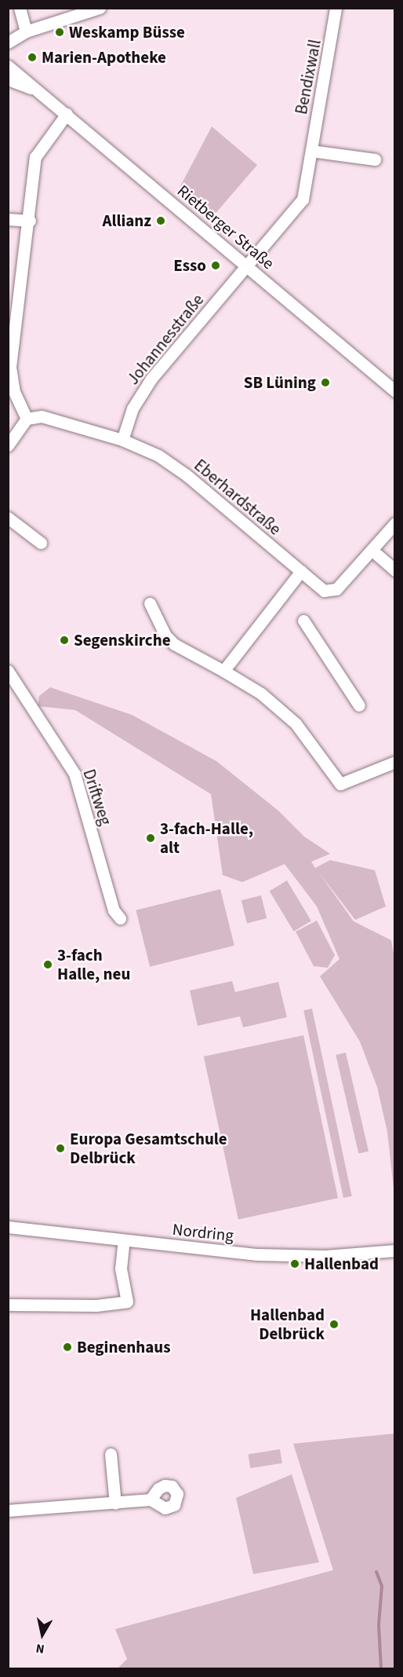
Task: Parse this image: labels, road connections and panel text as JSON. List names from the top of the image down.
{
  "streets": {
    "street": [
      "Bendixwall",
      "Rietberger Straße",
      "Johannesstraße",
      "Eberhardstraße",
      "Driftweg",
      "Nordring"
    ]
  },
  "crossings": [
    ["Bendixwall", "Rietberger Straße"],
    ["Bendixwall", "Johannesstraße"],
    ["Rietberger Straße", "Johannesstraße"],
    ["Johannesstraße", "Eberhardstraße"]
  ],
  "places": [
    "Weskamp Büsse",
    "Marien-Apotheke",
    "Allianz",
    "Esso",
    "SB Lüning",
    "Segenskirche",
    "3-fach-Halle, alt",
    "3-fach Halle, neu",
    "Europa Gesamtschule Delbrück",
    "Hallenbad",
    "Hallenbad Delbrück",
    "Beginenhaus"
  ],
  "north": "bottom"
}
